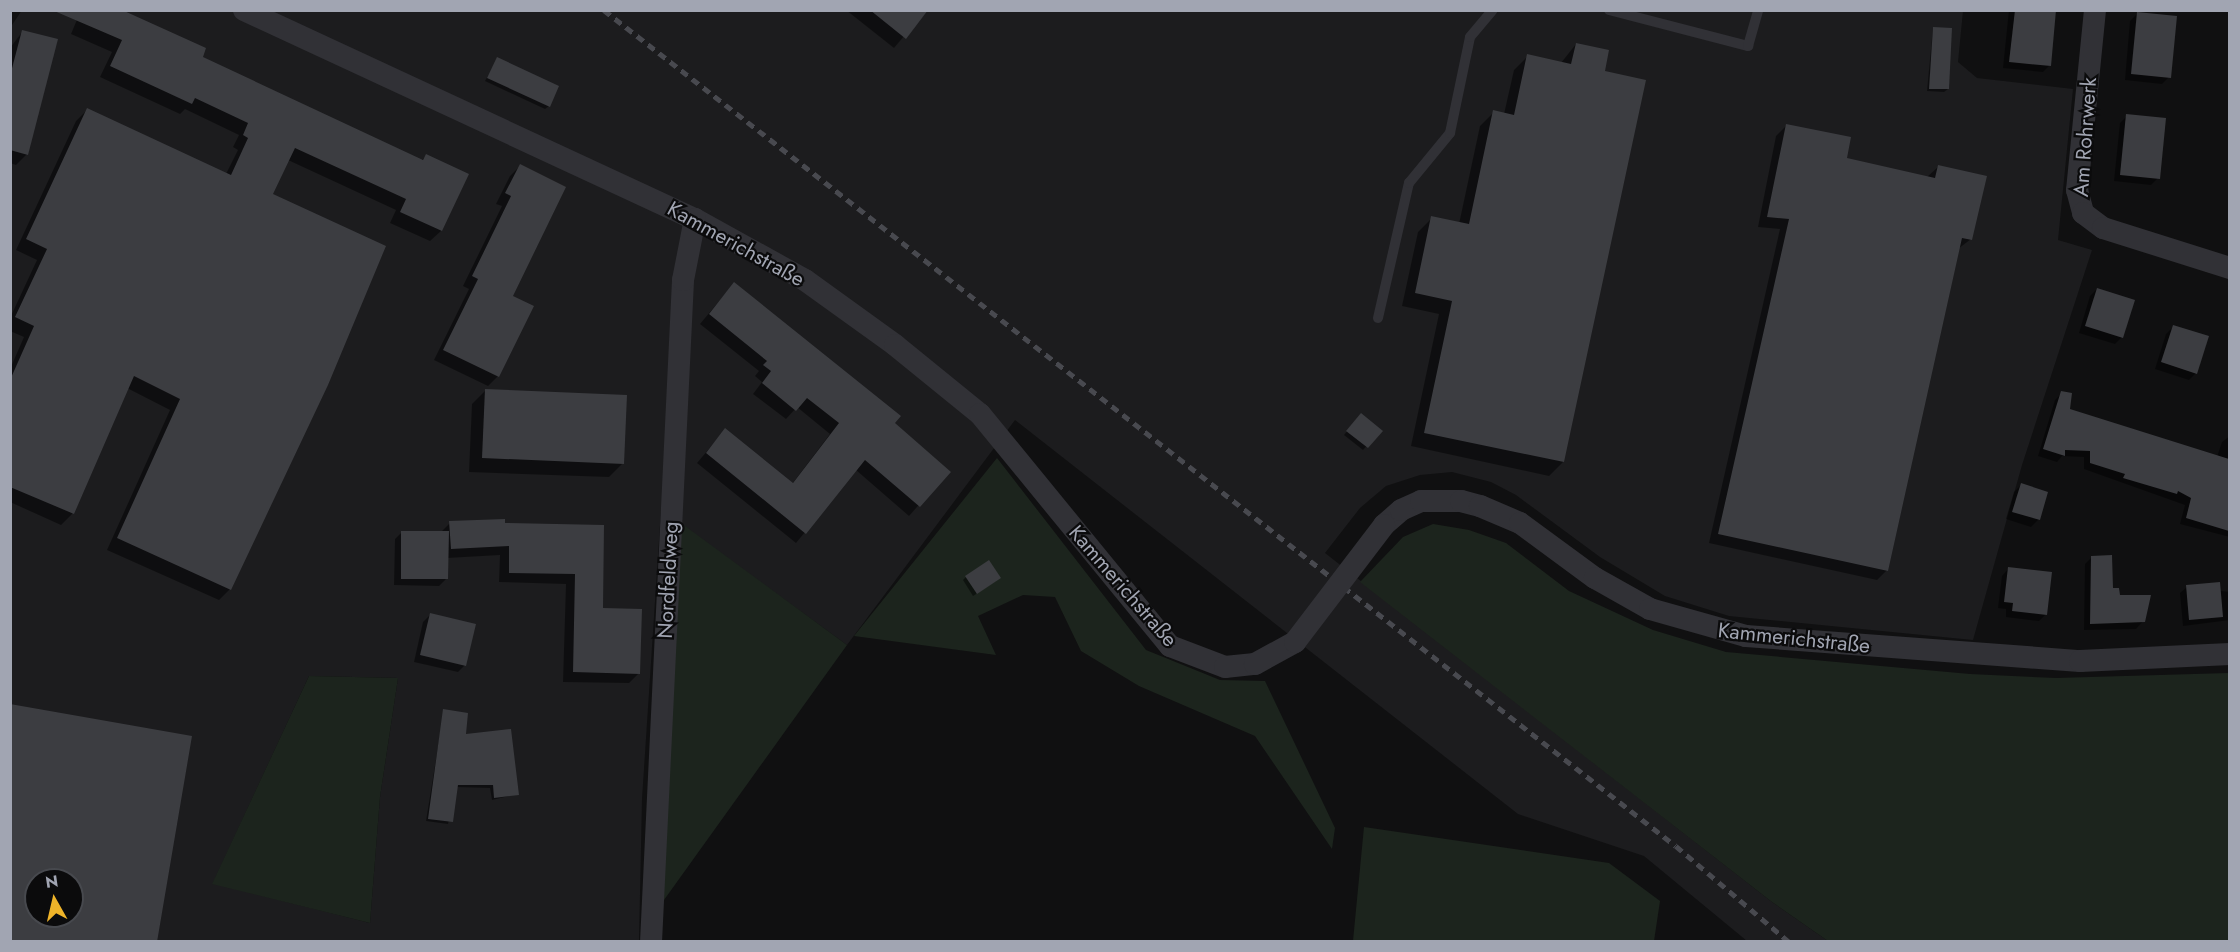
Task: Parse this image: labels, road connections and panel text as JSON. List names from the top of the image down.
{
  "streets": {
    "street": ["Am Rohrwerk", "Kammerichstraße", "Nordfeldweg"]
  },
  "crossings": [
    ["Kammerichstraße", "Nordfeldweg"]
  ],
  "north": "top"
}
